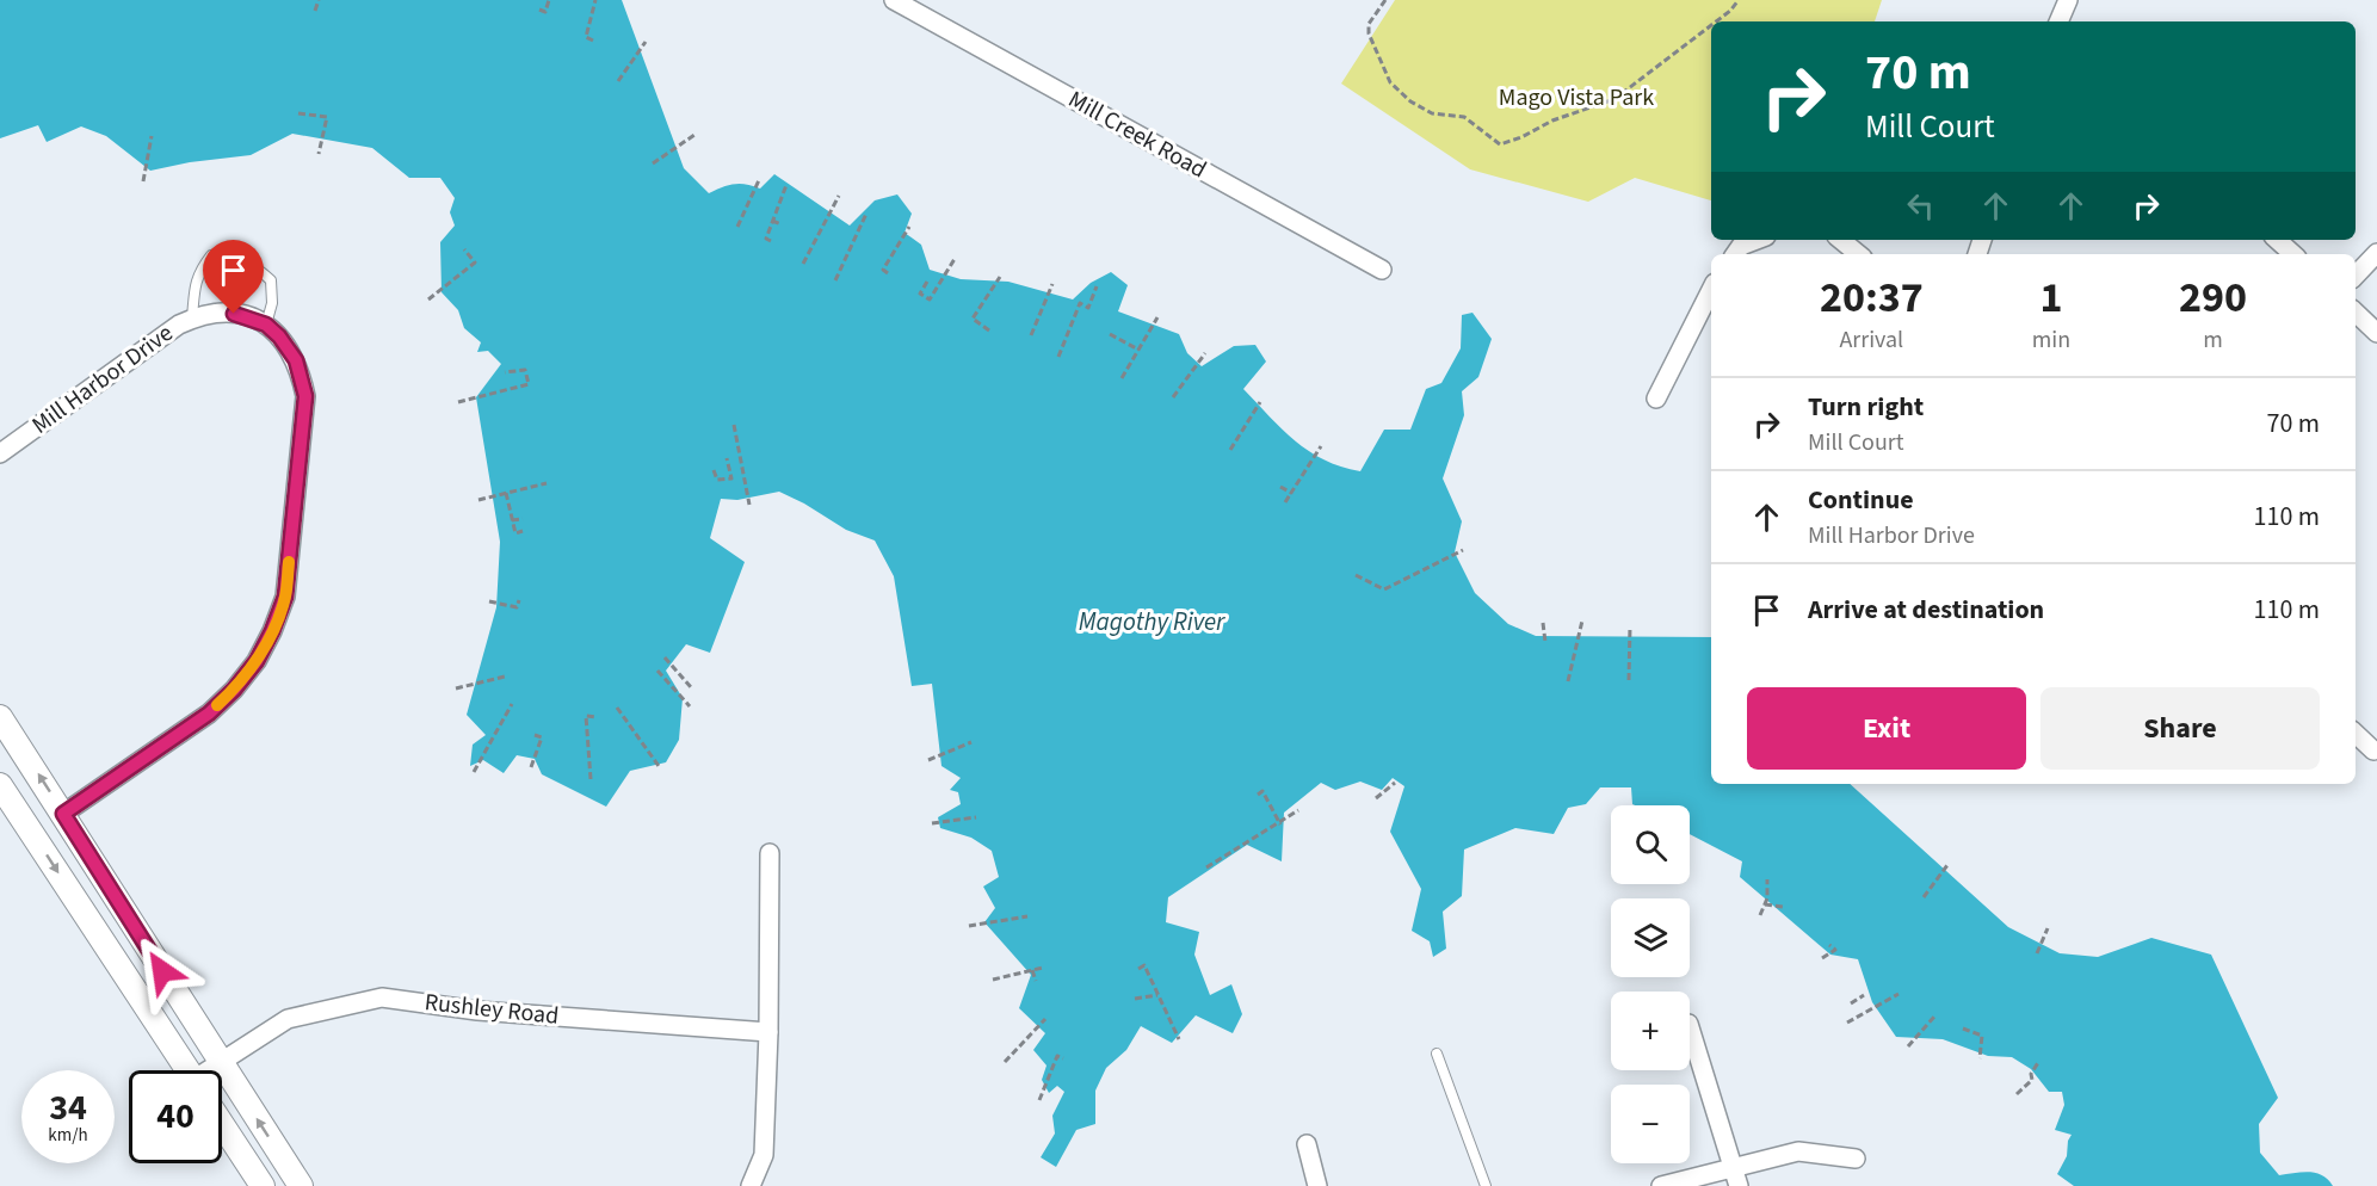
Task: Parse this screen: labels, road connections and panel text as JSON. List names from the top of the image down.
{
  "streets": {
    "street": ["Mill Creek Road", "Mill Harbor Drive", "Rushley Road"]
  },
  "water": ["Magothy River"],
  "parks": ["Mago Vista Park"],
  "page": {
    "turn": ["70 m", "Mill Court"],
    "eta": [
      "20:37",
      "Arrival",
      "1",
      "min",
      "290",
      "m"
    ],
    "list": [
      {
        "name": "Turn right",
        "note": "Mill Court",
        "value": "70 m"
      },
      {
        "name": "Continue",
        "note": "Mill Harbor Drive",
        "value": "110 m"
      },
      {
        "name": "Arrive at destination",
        "value": "110 m"
      }
    ],
    "buttons": ["Exit", "Share"],
    "map_buttons": ["+", "−"],
    "speed": "34 km/h",
    "limit": "40"
  }
}
